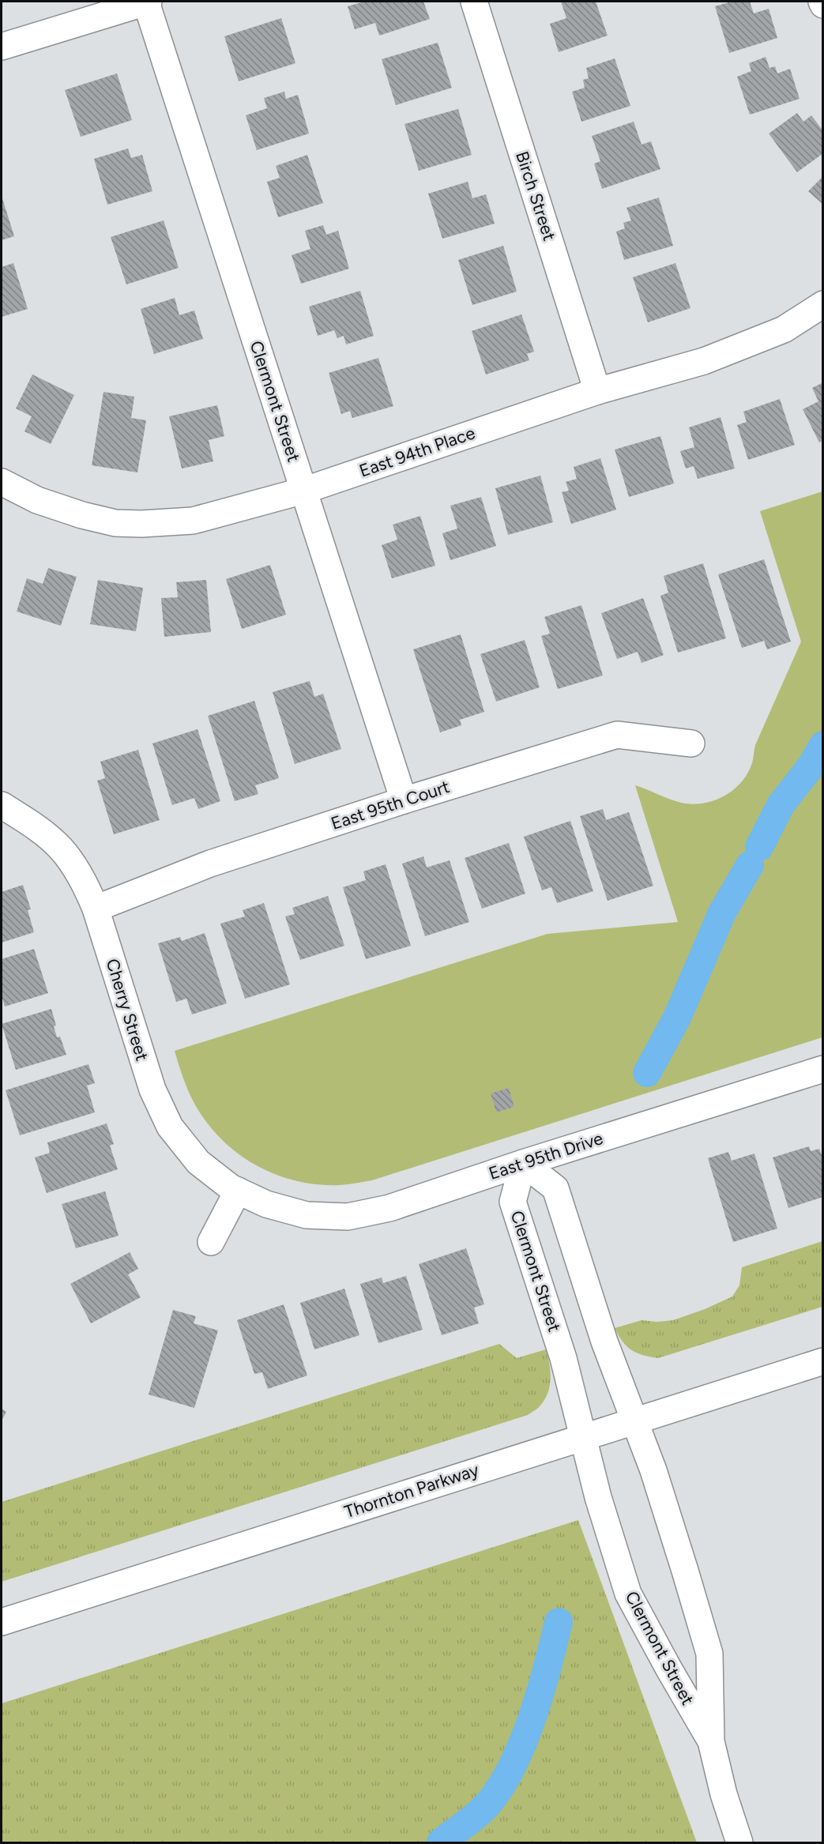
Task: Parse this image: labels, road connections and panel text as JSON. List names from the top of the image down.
{
  "streets": {
    "street": [
      "Birch Street",
      "Clermont Street",
      "East 94th Place",
      "East 95th Court",
      "Cherry Street",
      "East 95th Drive",
      "Thornton Parkway"
    ]
  },
  "crossings": [
    ["Birch Street", "East 94th Place"],
    ["Clermont Street", "East 94th Place"],
    ["Clermont Street", "East 95th Court"],
    ["Clermont Street", "East 95th Drive"],
    ["Clermont Street", "Thornton Parkway"],
    ["East 95th Court", "Cherry Street"],
    ["Cherry Street", "East 95th Drive"]
  ]
}
